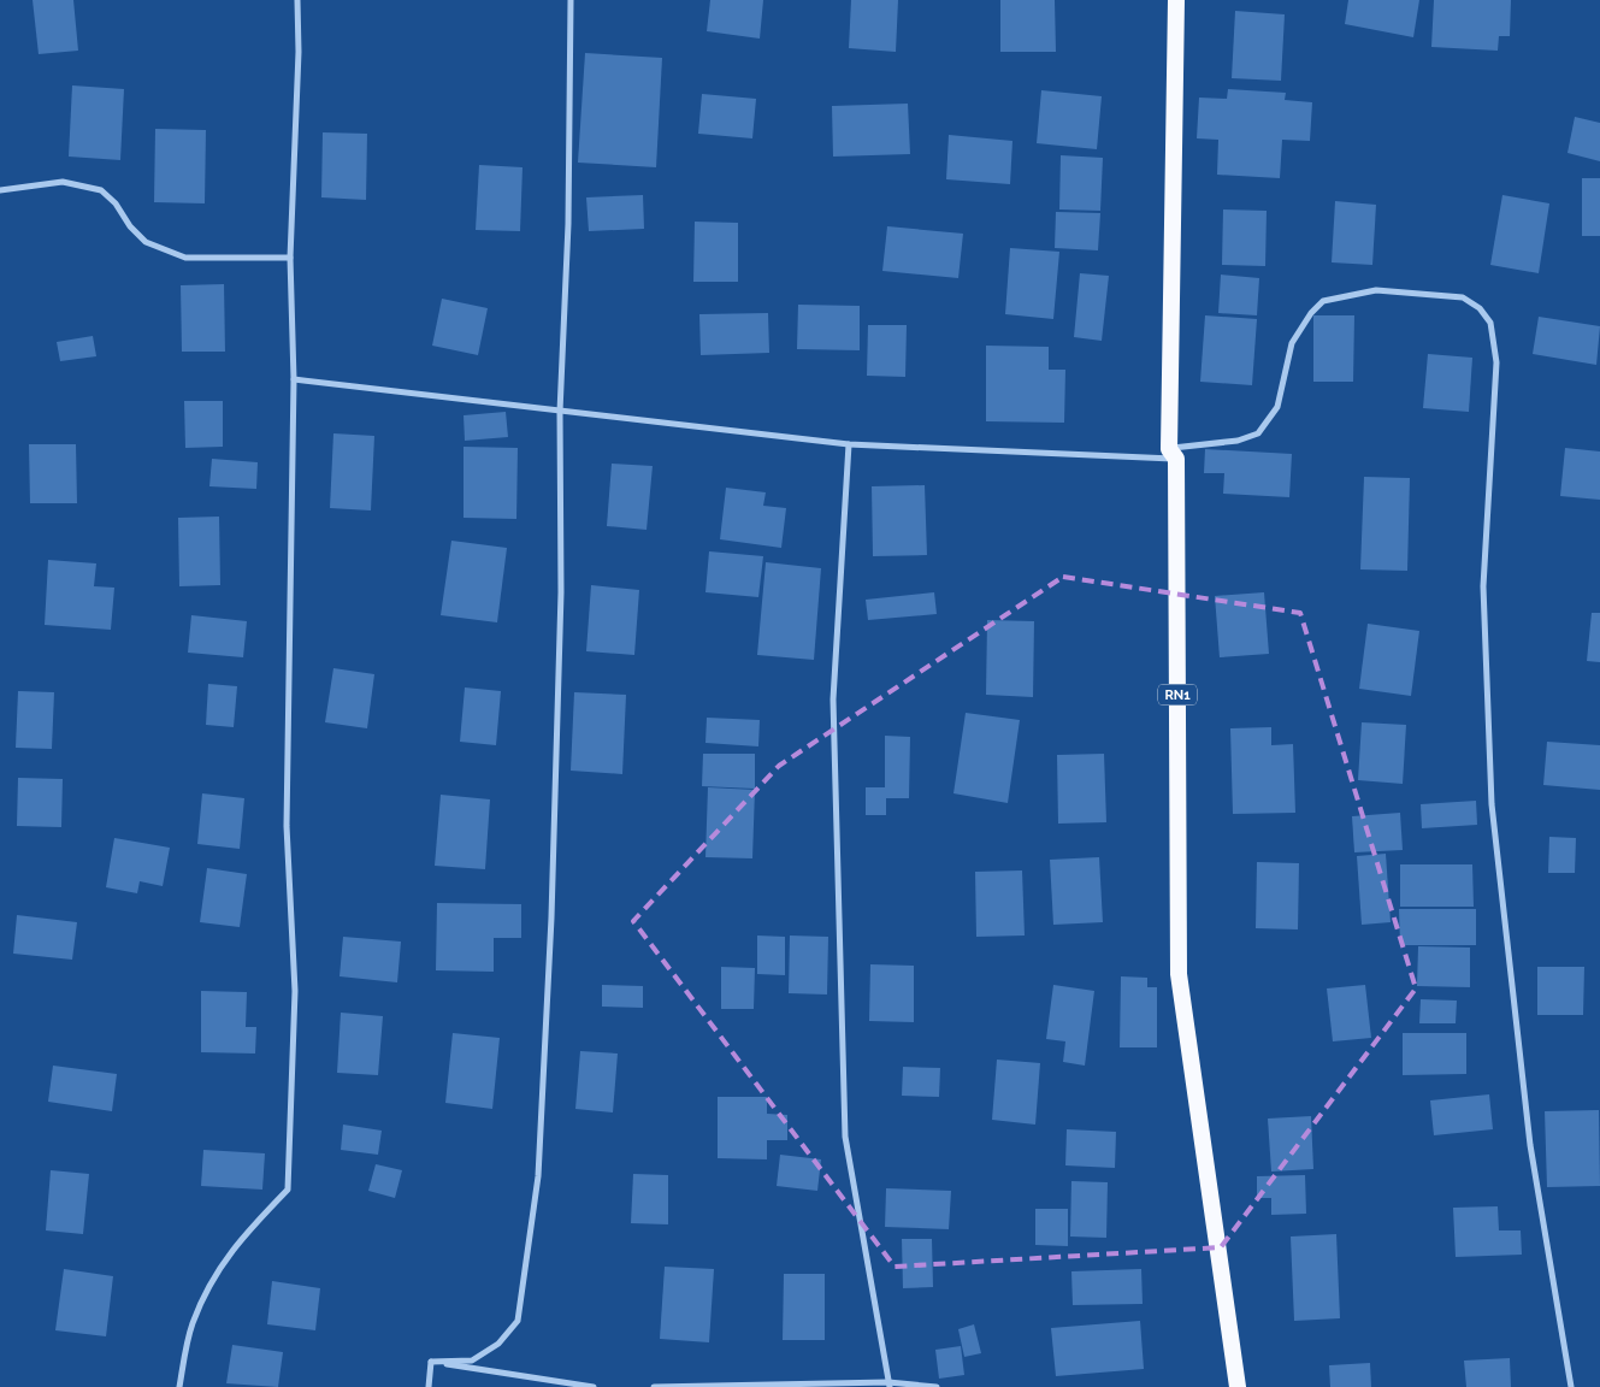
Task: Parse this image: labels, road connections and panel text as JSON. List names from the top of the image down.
{
  "streets": {
    "highway": ["RN1"]
  }
}
